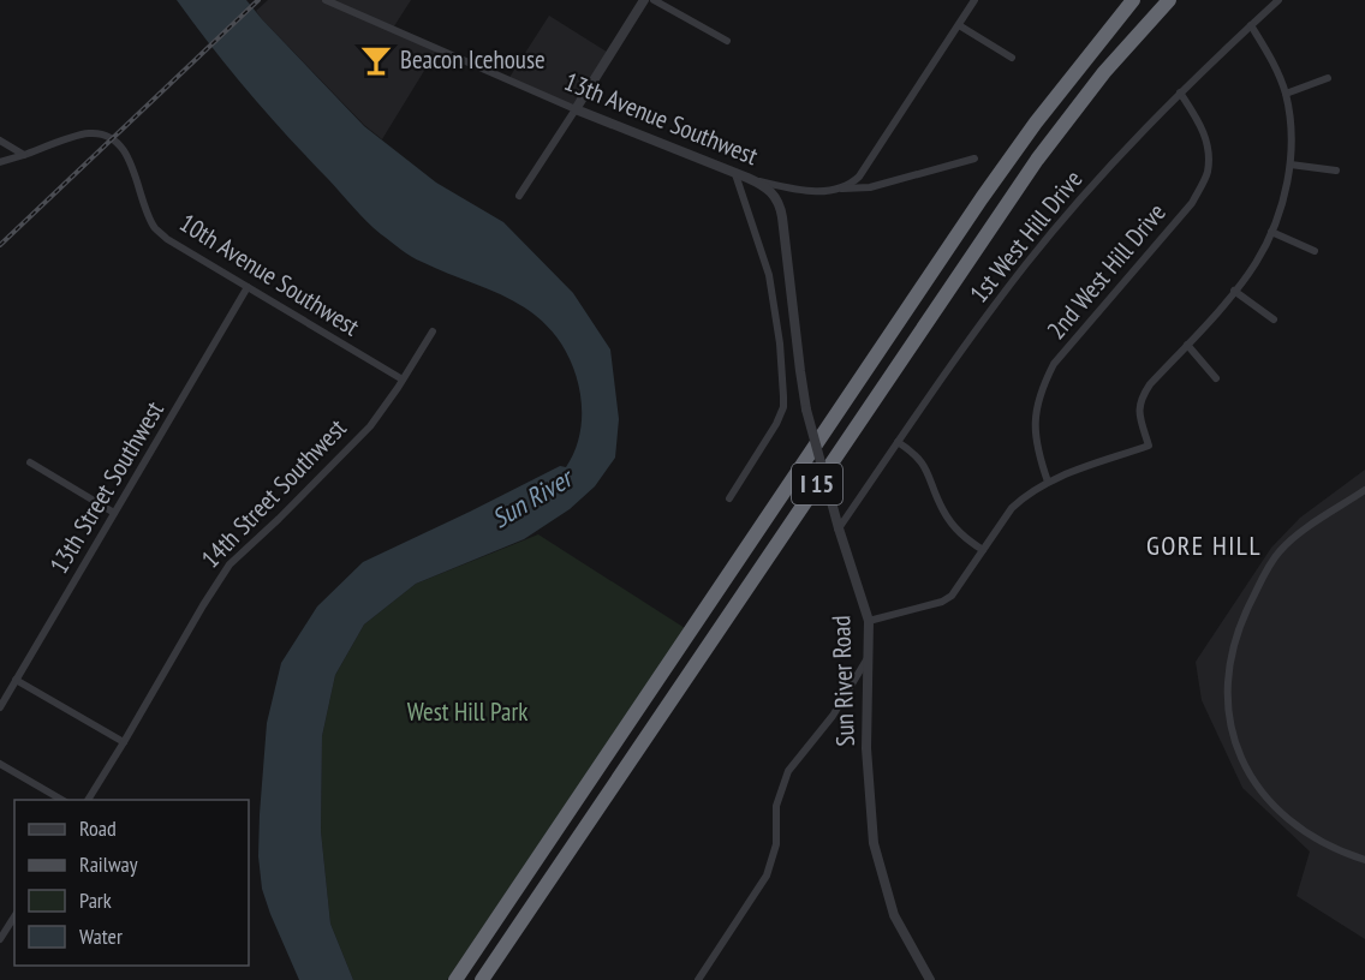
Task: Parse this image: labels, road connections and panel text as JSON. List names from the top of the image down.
{
  "streets": {
    "highway": ["I 15"],
    "street": [
      "13th Avenue Southwest",
      "1st West Hill Drive",
      "2nd West Hill Drive",
      "10th Avenue Southwest",
      "13th Street Southwest",
      "14th Street Southwest",
      "Sun River Road"
    ]
  },
  "crossings": [
    ["13th Avenue Southwest", "Sun River Road"],
    ["1st West Hill Drive", "2nd West Hill Drive"],
    ["1st West Hill Drive", "Sun River Road"],
    ["10th Avenue Southwest", "13th Street Southwest"],
    ["10th Avenue Southwest", "14th Street Southwest"]
  ],
  "districts": ["GORE HILL"],
  "water": ["Sun River"],
  "parks": ["West Hill Park"],
  "places": {
    "bar": ["Beacon Icehouse"]
  },
  "legend": [
    "Road",
    "Railway",
    "Park",
    "Water"
  ]
}
